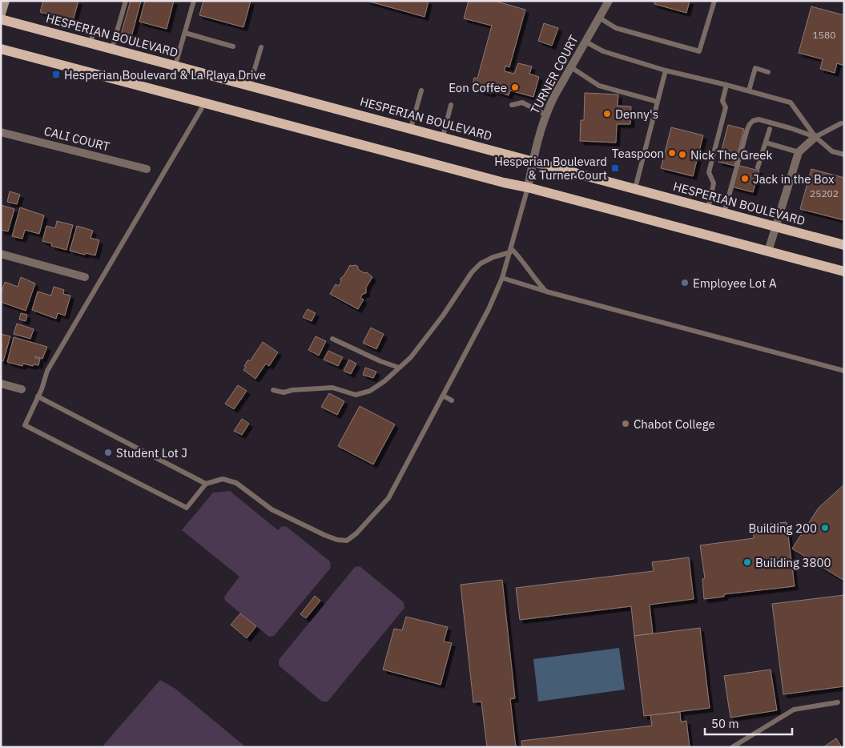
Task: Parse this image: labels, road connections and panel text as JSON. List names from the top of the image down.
{
  "streets": {
    "main road": ["HESPERIAN BOULEVARD"],
    "street": ["TURNER COURT", "CALI COURT"]
  },
  "crossings": [
    ["HESPERIAN BOULEVARD", "TURNER COURT"]
  ],
  "places": {
    "transit": ["Hesperian Boulevard & La Playa Drive", "Hesperian Boulevard & Turner Court"],
    "other": [
      "Eon Coffee",
      "Denny's",
      "Teaspoon",
      "Nick The Greek",
      "Jack in the Box",
      "Employee Lot A",
      "Chabot College",
      "Student Lot J",
      "Building 200",
      "Building 3800"
    ]
  },
  "house_numbers": ["1580", "25202"],
  "scale_bar": "50 m"
}
